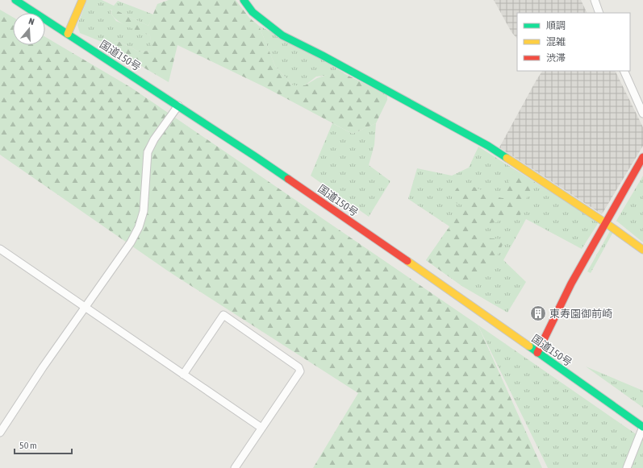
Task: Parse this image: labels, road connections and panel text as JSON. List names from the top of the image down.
{
  "streets": {
    "main road": ["国道150号"]
  },
  "places": {
    "building": ["東寿園御前崎"]
  },
  "legend": ["順調", "混雑", "渋滞"],
  "scale_bar": "50 m",
  "north": "top"
}
